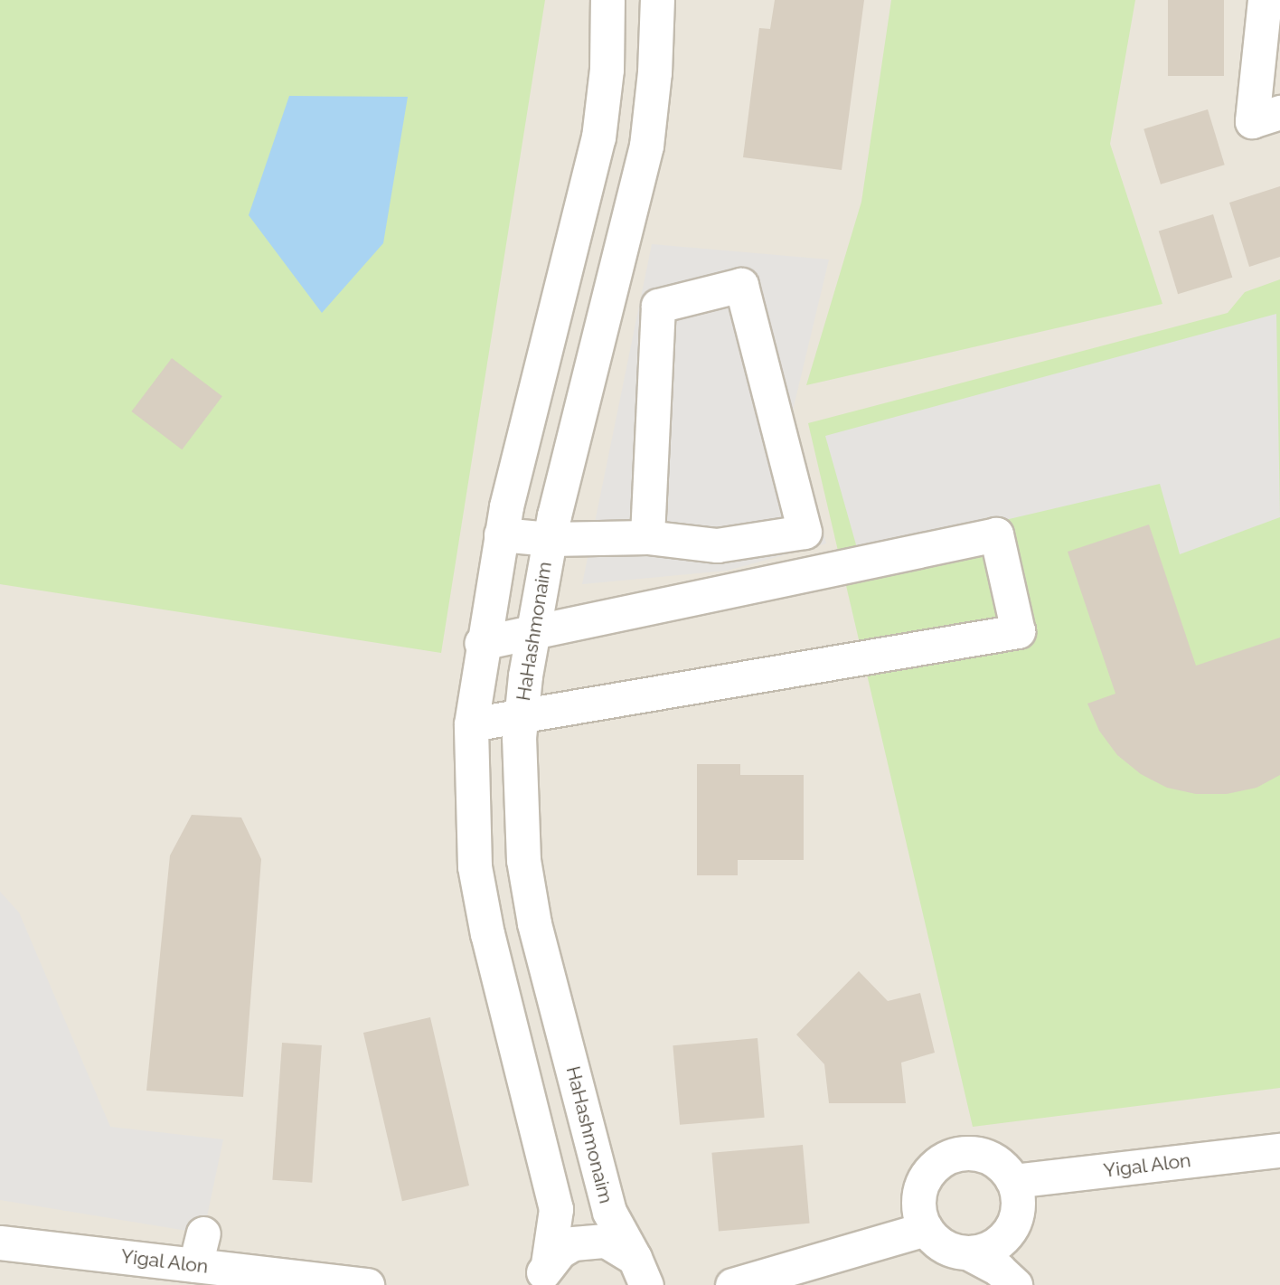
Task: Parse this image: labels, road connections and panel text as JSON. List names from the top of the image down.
{
  "streets": {
    "street": ["HaHashmonaim", "Yigal Alon"]
  }
}
